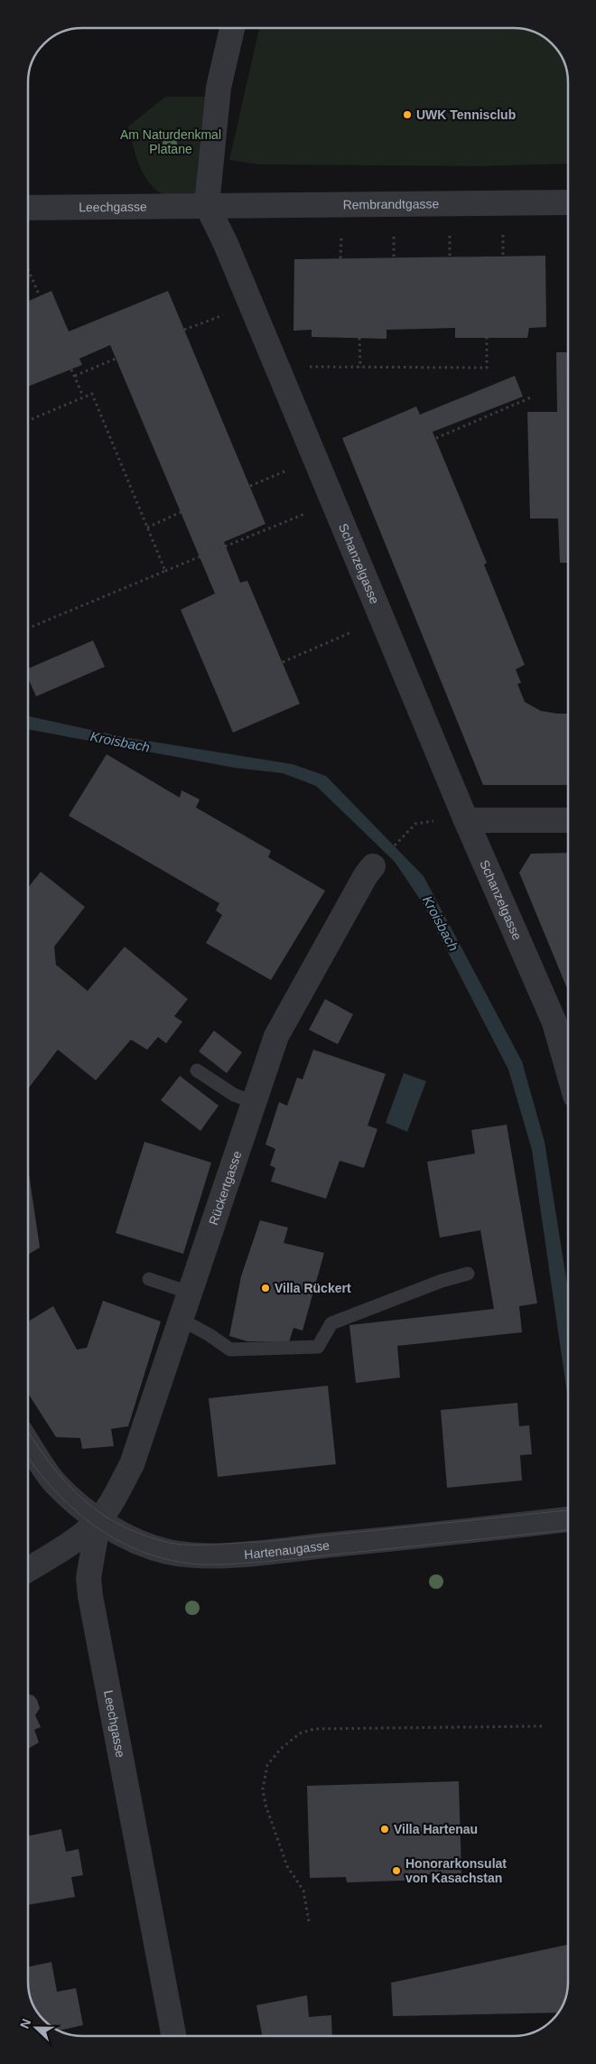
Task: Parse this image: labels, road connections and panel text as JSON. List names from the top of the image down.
{
  "streets": {
    "street": [
      "Rembrandtgasse",
      "Leechgasse",
      "Schanzelgasse",
      "Rückertgasse",
      "Hartenaugasse"
    ]
  },
  "crossings": [
    ["Rembrandtgasse", "Leechgasse"],
    ["Rembrandtgasse", "Schanzelgasse"],
    ["Leechgasse", "Schanzelgasse"],
    ["Leechgasse", "Rückertgasse"],
    ["Leechgasse", "Hartenaugasse"],
    ["Rückertgasse", "Hartenaugasse"]
  ],
  "water": ["Kroisbach"],
  "parks": ["Am Naturdenkmal Platane"],
  "places": [
    "UWK Tennisclub",
    "Villa Rückert",
    "Villa Hartenau",
    "Honorarkonsulat von Kasachstan"
  ],
  "north": "left"
}
